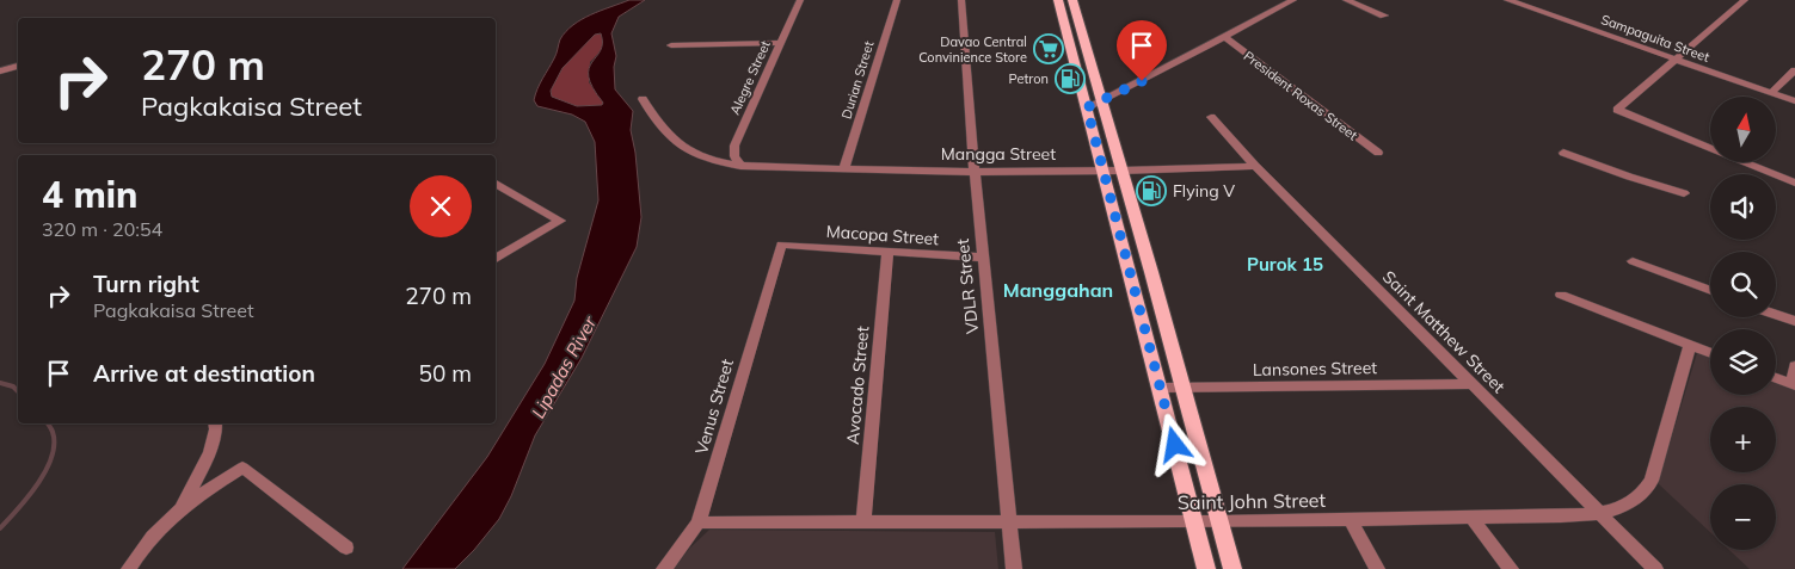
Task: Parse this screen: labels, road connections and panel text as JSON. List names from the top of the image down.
{
  "streets": {
    "street": [
      "Sampaguita Street",
      "Alegre Street",
      "Durian Street",
      "President Roxas Street",
      "Mangga Street",
      "Macopa Street",
      "VDLR Street",
      "Saint Matthew Street",
      "Lansones Street",
      "Avocado Street",
      "Venus Street",
      "Saint John Street"
    ]
  },
  "crossings": [
    ["Alegre Street", "Mangga Street"],
    ["Durian Street", "Mangga Street"],
    ["Mangga Street", "VDLR Street"],
    ["Mangga Street", "Saint Matthew Street"],
    ["Macopa Street", "VDLR Street"],
    ["Macopa Street", "Avocado Street"],
    ["Macopa Street", "Venus Street"],
    ["VDLR Street", "Saint John Street"],
    ["Saint Matthew Street", "Lansones Street"],
    ["Saint Matthew Street", "Saint John Street"],
    ["Avocado Street", "Saint John Street"],
    ["Venus Street", "Saint John Street"]
  ],
  "districts": ["Purok 15", "Manggahan"],
  "water": ["Lipadas River"],
  "places": {
    "supermarket": ["Davao Central Convinience Store"],
    "fuel station": ["Petron", "Flying V"]
  },
  "north": "top",
  "page": {
    "turn": ["270 m", "Pagkakaisa Street"],
    "map_buttons": ["+", "−"],
    "heading": ["4 min", "320 m · 20:54"],
    "list": [
      {
        "name": "Turn right",
        "note": "Pagkakaisa Street",
        "value": "270 m"
      },
      {
        "name": "Arrive at destination",
        "value": "50 m"
      }
    ]
  }
}
